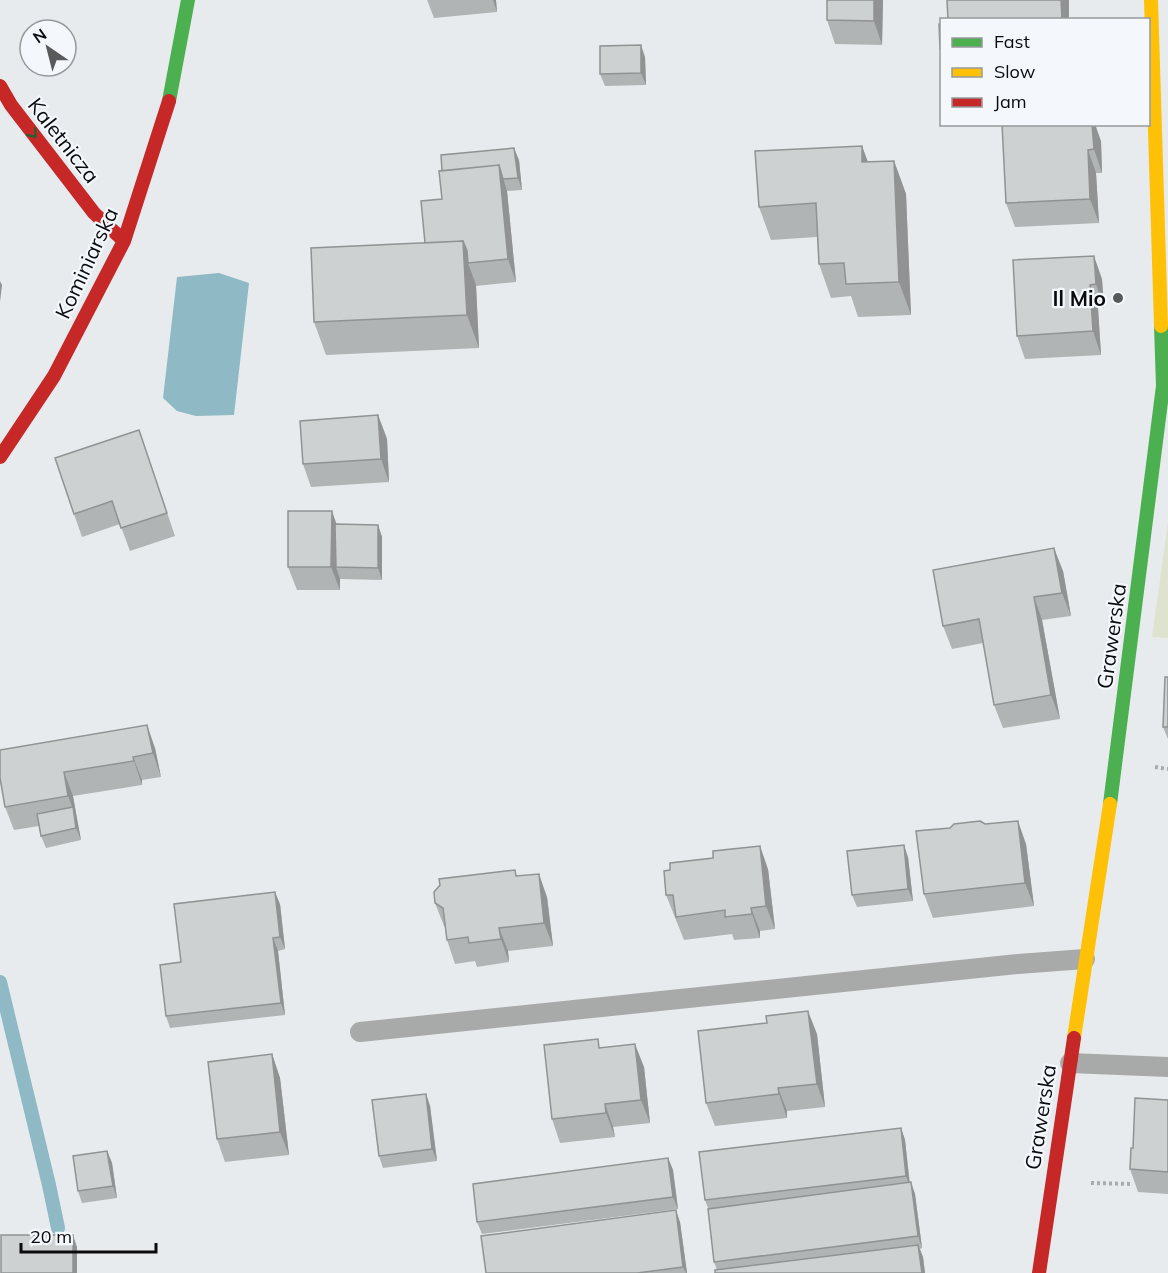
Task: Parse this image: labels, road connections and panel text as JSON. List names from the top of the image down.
{
  "streets": {
    "street": ["Kaletnicza", "Kominiarska", "Grawerska"]
  },
  "crossings": [
    ["Kaletnicza", "Kominiarska"]
  ],
  "one_way": ["Kaletnicza"],
  "places": ["Il Mio"],
  "legend": ["Fast", "Slow", "Jam"],
  "scale_bar": "20 m",
  "north": "top left"
}
